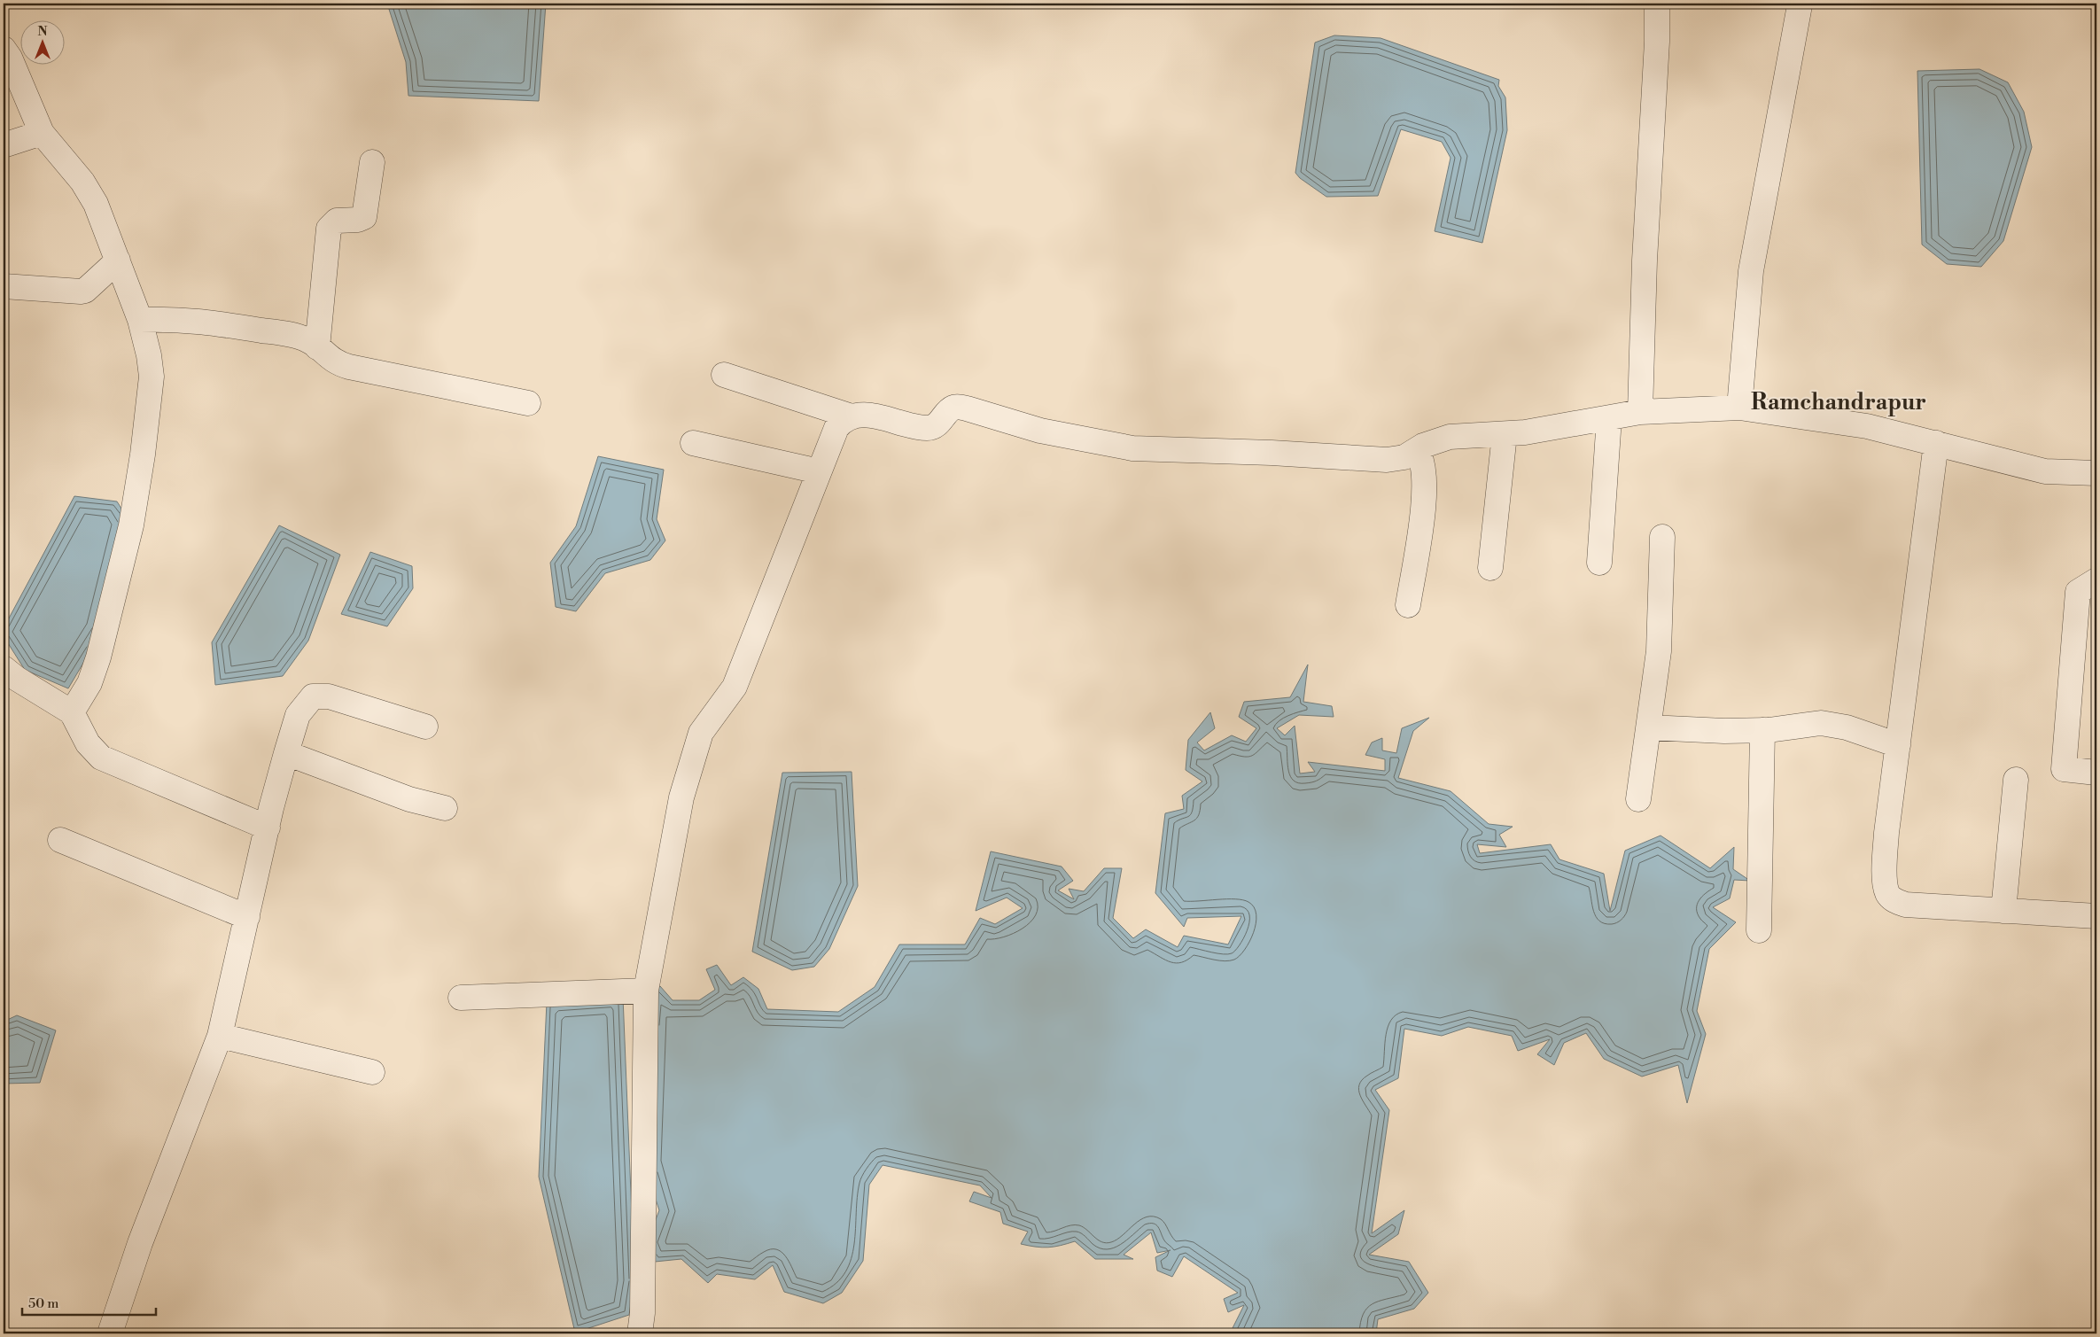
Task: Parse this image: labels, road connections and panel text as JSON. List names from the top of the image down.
{
  "districts": ["Ramchandrapur"],
  "scale_bar": "50 m",
  "north": "top"
}
